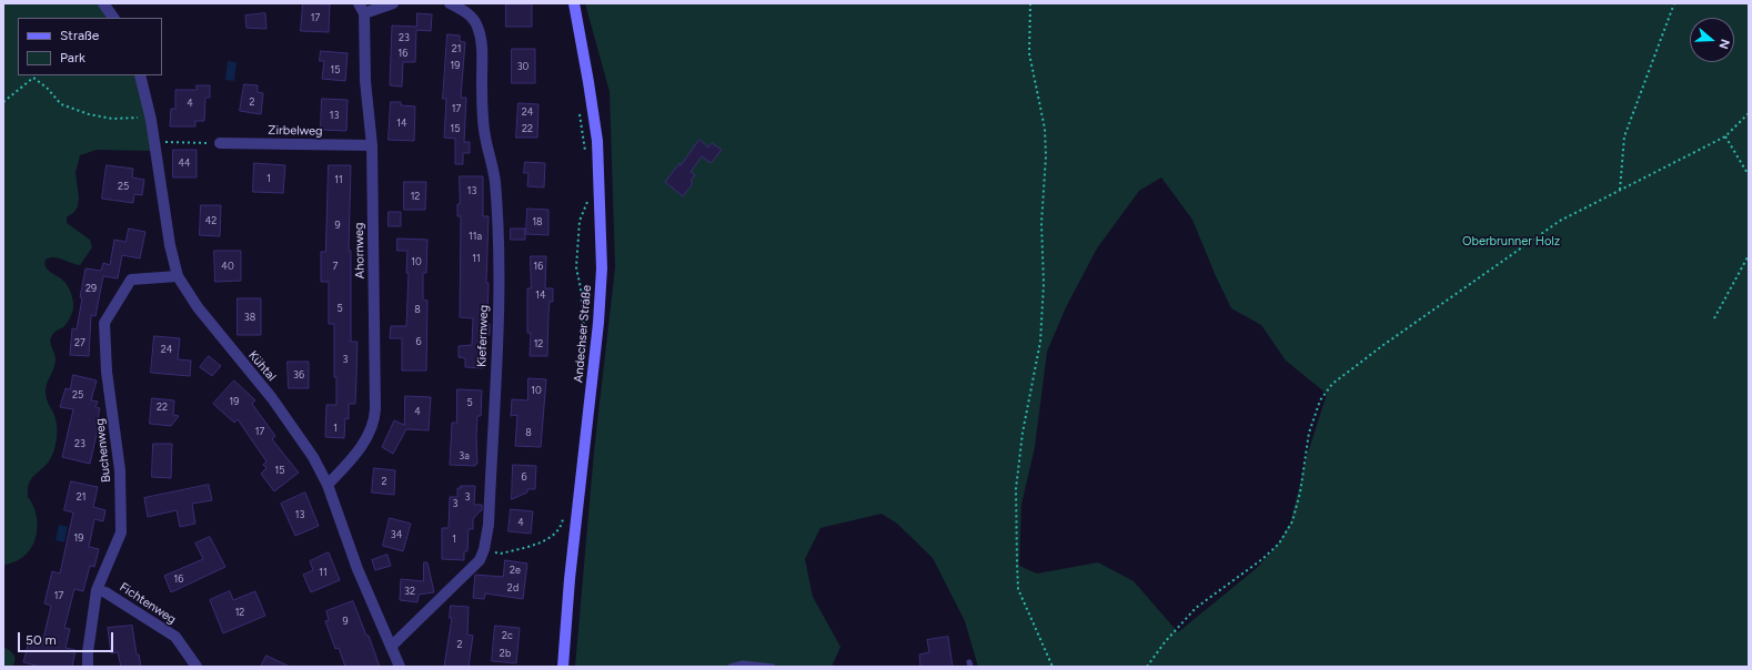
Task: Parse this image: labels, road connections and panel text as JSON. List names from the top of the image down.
{
  "streets": {
    "street": [
      "Zirbelweg",
      "Ahornweg",
      "Andechser Straße",
      "Kiefernweg",
      "Kühtal",
      "Buchenweg",
      "Fichtenweg"
    ]
  },
  "crossings": [
    ["Zirbelweg", "Ahornweg"],
    ["Ahornweg", "Kühtal"],
    ["Kiefernweg", "Kühtal"],
    ["Kühtal", "Buchenweg"],
    ["Buchenweg", "Fichtenweg"]
  ],
  "parks": ["Oberbrunner Holz"],
  "house_numbers": [
    "17",
    "23",
    "21",
    "16",
    "19",
    "30",
    "15",
    "2",
    "4",
    "17",
    "24",
    "13",
    "14",
    "15",
    "22",
    "44",
    "1",
    "11",
    "25",
    "13",
    "12",
    "42",
    "18",
    "9",
    "11a",
    "11",
    "10",
    "40",
    "7",
    "16",
    "29",
    "14",
    "5",
    "8",
    "38",
    "6",
    "27",
    "12",
    "24",
    "3",
    "36",
    "10",
    "25",
    "19",
    "5",
    "22",
    "4",
    "1",
    "17",
    "8",
    "23",
    "3a",
    "15",
    "6",
    "2",
    "21",
    "3",
    "3",
    "13",
    "4",
    "34",
    "19",
    "1",
    "2e",
    "11",
    "16",
    "2d",
    "32",
    "17",
    "12",
    "9",
    "2c",
    "2",
    "2b"
  ],
  "legend": ["Straße", "Park"],
  "scale_bar": "50 m",
  "north": "right"
}
